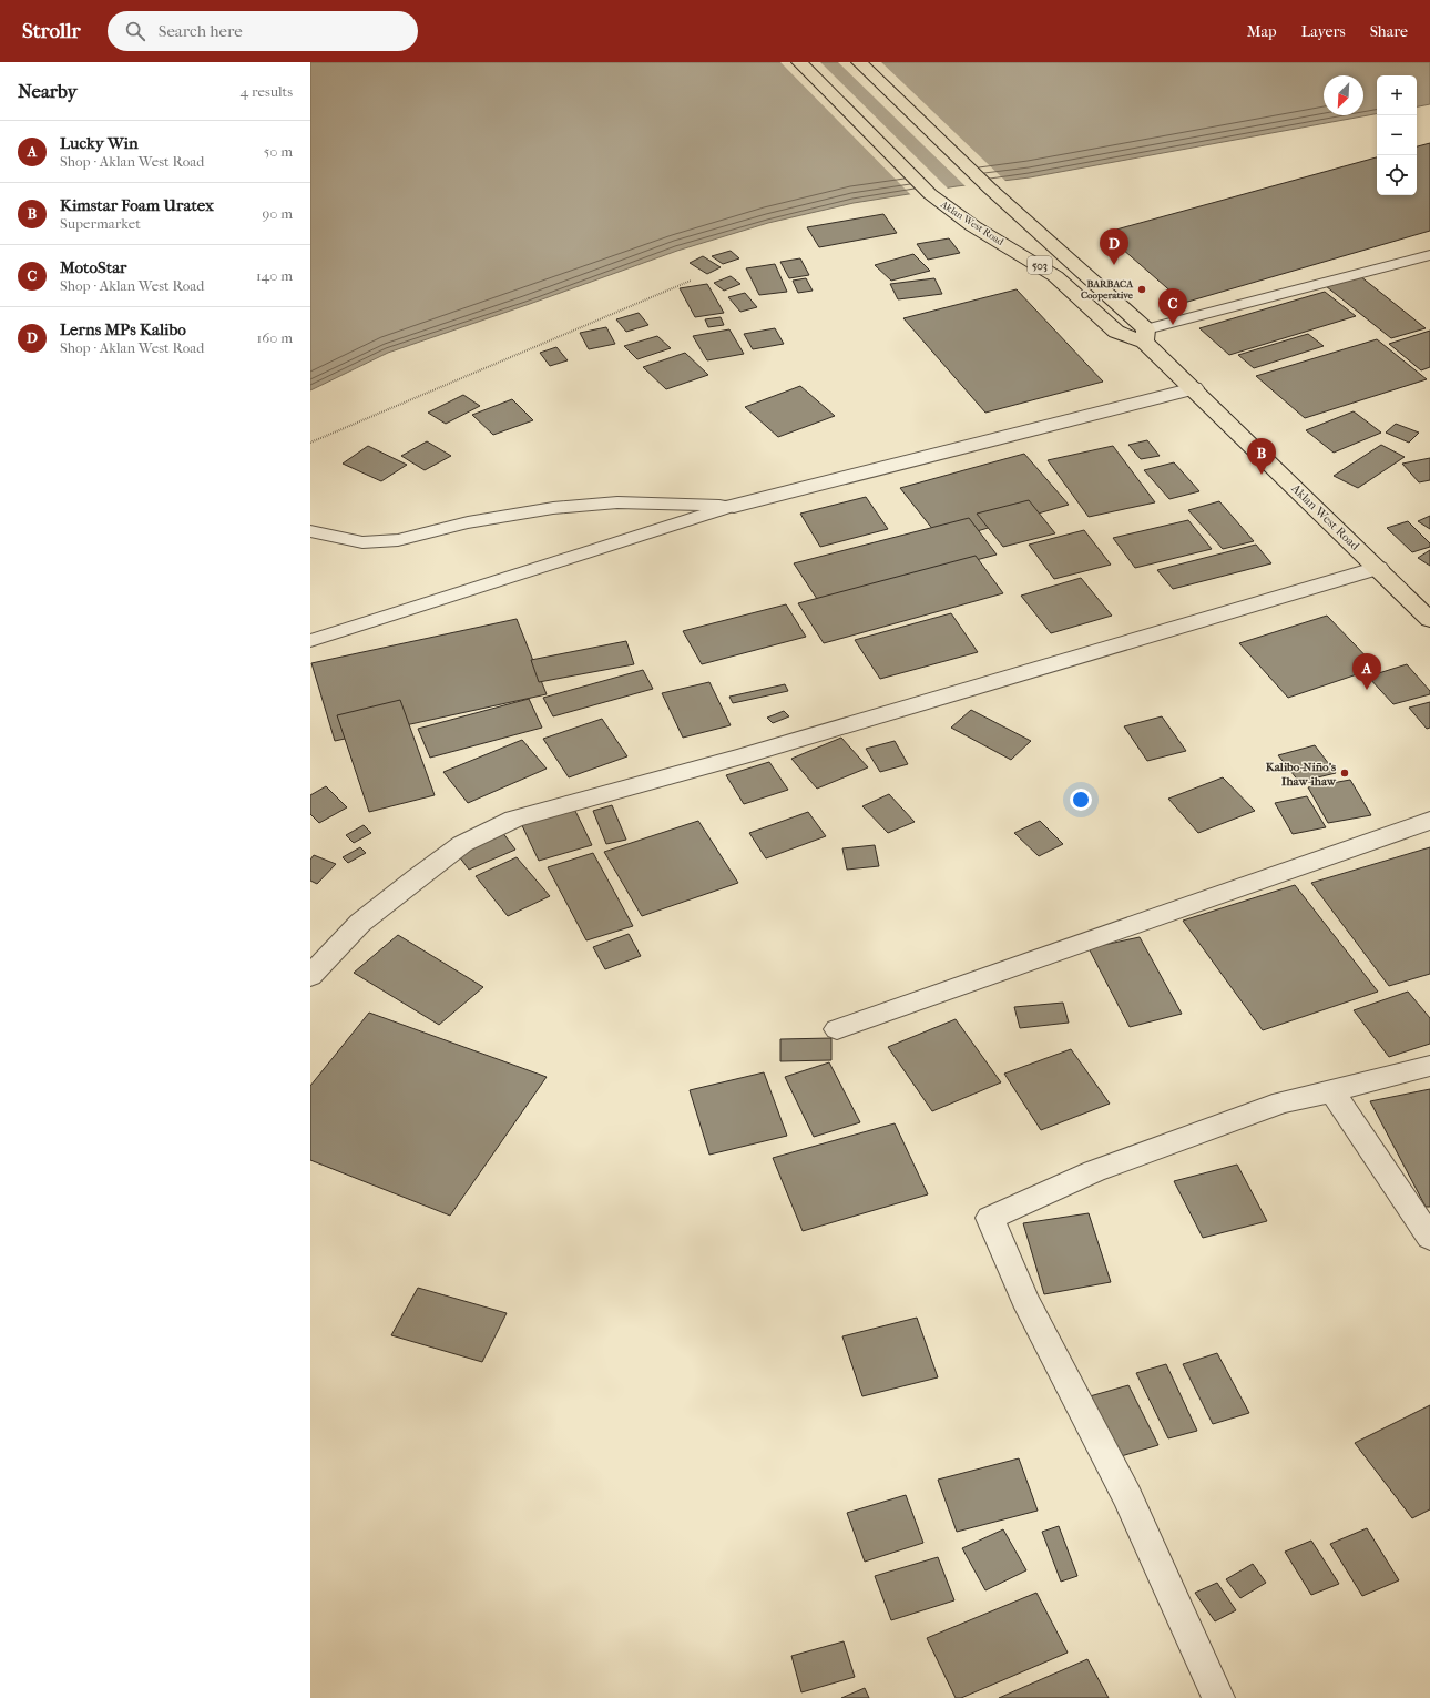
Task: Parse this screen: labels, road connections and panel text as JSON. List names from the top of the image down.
{
  "streets": {
    "main road": ["Aklan West Road", "503"]
  },
  "places": ["BARBACA Cooperative", "Kalibo-Niño's Ihaw-ihaw"],
  "north": "bottom left",
  "page": {
    "header": "Strollr",
    "search": "Search here",
    "nav": ["Map", "Layers", "Share"],
    "heading": ["Nearby", "4 results"],
    "map_buttons": ["+", "−"],
    "list": [
      {
        "mark": "A",
        "name": "Lucky Win",
        "note": "Shop · Aklan West Road",
        "value": "50 m"
      },
      {
        "mark": "B",
        "name": "Kimstar Foam Uratex",
        "note": "Supermarket",
        "value": "90 m"
      },
      {
        "mark": "C",
        "name": "MotoStar",
        "note": "Shop · Aklan West Road",
        "value": "140 m"
      },
      {
        "mark": "D",
        "name": "Lerns MPs Kalibo",
        "note": "Shop · Aklan West Road",
        "value": "160 m"
      }
    ],
    "pins": [
      "D",
      "C",
      "B",
      "A"
    ]
  }
}
